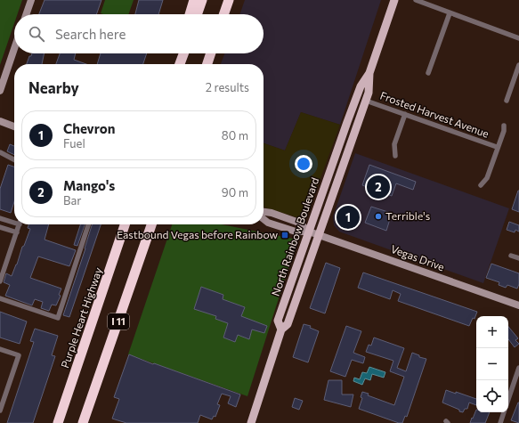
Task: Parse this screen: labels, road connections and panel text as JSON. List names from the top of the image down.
{
  "streets": {
    "highway": ["Purple Heart Highway", "I 11"],
    "main road": ["North Rainbow Boulevard", "Vegas Drive"],
    "street": ["Frosted Harvest Avenue"]
  },
  "crossings": [
    ["Frosted Harvest Avenue", "North Rainbow Boulevard"],
    ["North Rainbow Boulevard", "Vegas Drive"]
  ],
  "places": {
    "other": ["Terrible's"],
    "transit": ["Eastbound Vegas before Rainbow"]
  },
  "page": {
    "search": "Search here",
    "heading": ["Nearby", "2 results"],
    "list": [
      {
        "mark": "1",
        "name": "Chevron",
        "note": "Fuel",
        "value": "80 m"
      },
      {
        "mark": "2",
        "name": "Mango's",
        "note": "Bar",
        "value": "90 m"
      }
    ],
    "pins": ["2", "1"],
    "map_buttons": ["+", "−"]
  }
}
